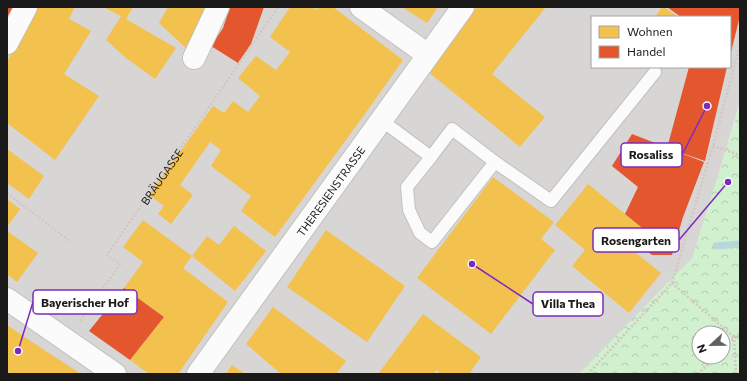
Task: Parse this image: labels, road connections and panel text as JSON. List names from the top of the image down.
{
  "streets": {
    "street": ["THERESIENSTRASSE"],
    "path": ["BRÄUGASSE"]
  },
  "places": [
    "Rosaliss",
    "Rosengarten",
    "Villa Thea",
    "Bayerischer Hof"
  ],
  "legend": ["Wohnen", "Handel"],
  "north": "left"
}
